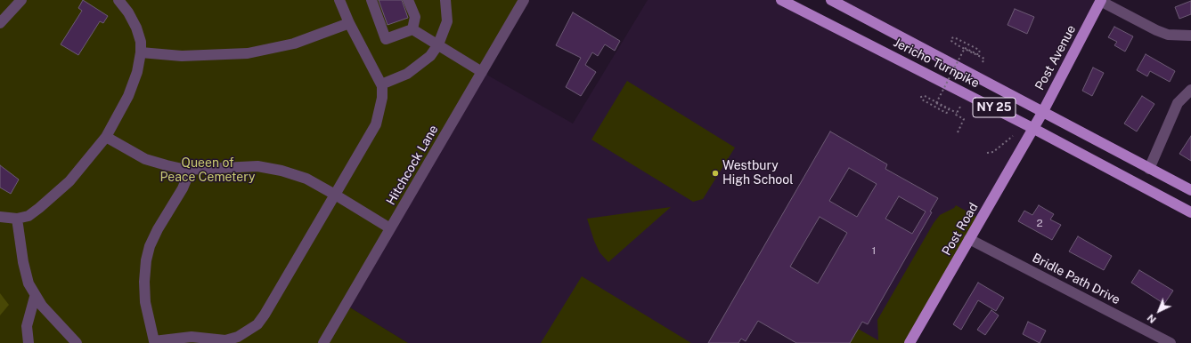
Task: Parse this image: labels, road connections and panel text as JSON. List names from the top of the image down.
{
  "streets": {
    "main road": [
      "Post Avenue",
      "Jericho Turnpike",
      "NY 25",
      "Post Road"
    ],
    "street": ["Hitchcock Lane", "Bridle Path Drive"]
  },
  "crossings": [
    ["Post Avenue", "Jericho Turnpike"],
    ["Post Avenue", "Post Road"],
    ["Jericho Turnpike", "Post Road"],
    ["Post Road", "Bridle Path Drive"]
  ],
  "parks": ["Queen of Peace Cemetery"],
  "places": ["Westbury High School"],
  "house_numbers": ["2", "1"],
  "north": "bottom left"
}
